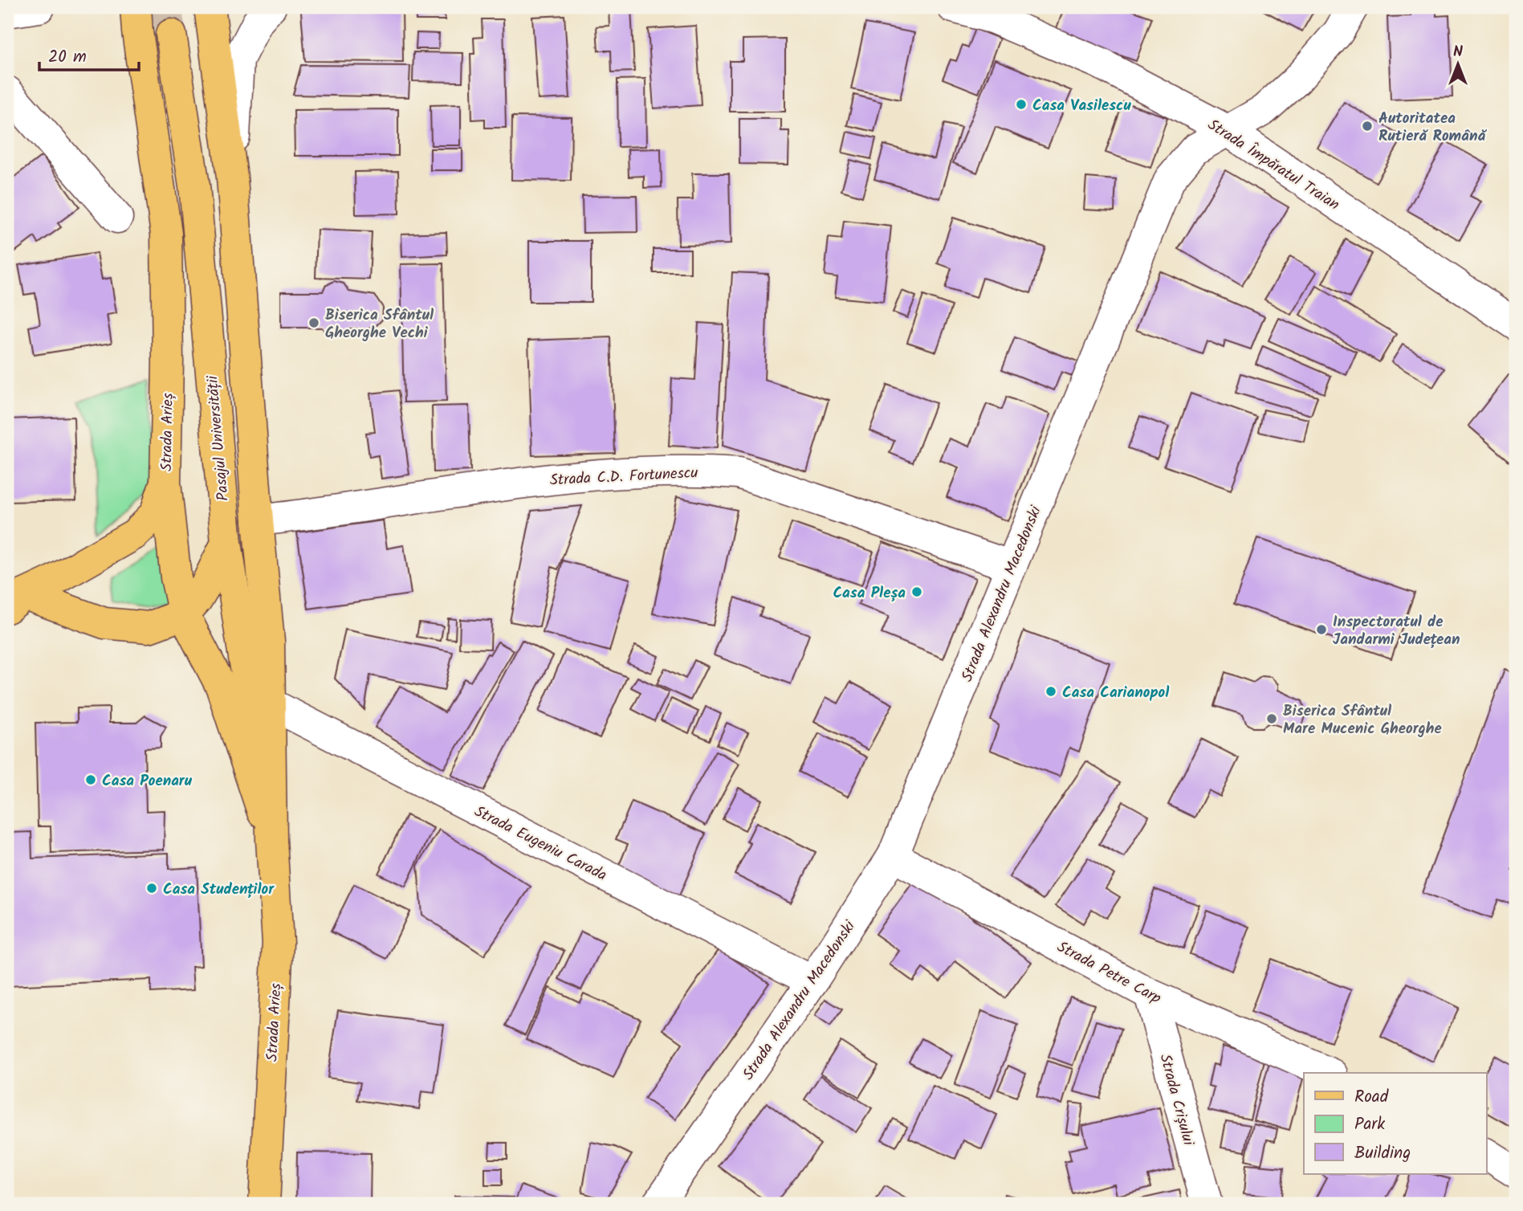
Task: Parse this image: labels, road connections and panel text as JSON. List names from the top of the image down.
{
  "streets": {
    "main road": ["Strada Arieș", "Pasajul Universității"],
    "street": [
      "Strada Împăratul Traian",
      "Strada C.D. Fortunescu",
      "Strada Alexandru Macedonski",
      "Strada Eugeniu Carada",
      "Strada Petre Carp",
      "Strada Crișului"
    ]
  },
  "crossings": [
    ["Strada Împăratul Traian", "Strada Alexandru Macedonski"],
    ["Strada Arieș", "Pasajul Universității"],
    ["Strada Arieș", "Strada C.D. Fortunescu"],
    ["Strada Arieș", "Strada Eugeniu Carada"],
    ["Strada C.D. Fortunescu", "Strada Alexandru Macedonski"],
    ["Strada Alexandru Macedonski", "Strada Eugeniu Carada"],
    ["Strada Alexandru Macedonski", "Strada Petre Carp"],
    ["Strada Petre Carp", "Strada Crișului"]
  ],
  "places": [
    "Casa Vasilescu",
    "Autoritatea Rutieră Română",
    "Biserica Sfântul Gheorghe Vechi",
    "Casa Pleșa",
    "Inspectoratul de Jandarmi Județean",
    "Casa Carianopol",
    "Biserica Sfântul Mare Mucenic Gheorghe",
    "Casa Poenaru",
    "Casa Studenților"
  ],
  "legend": ["Road", "Park", "Building"],
  "scale_bar": "20 m",
  "north": "top"
}
